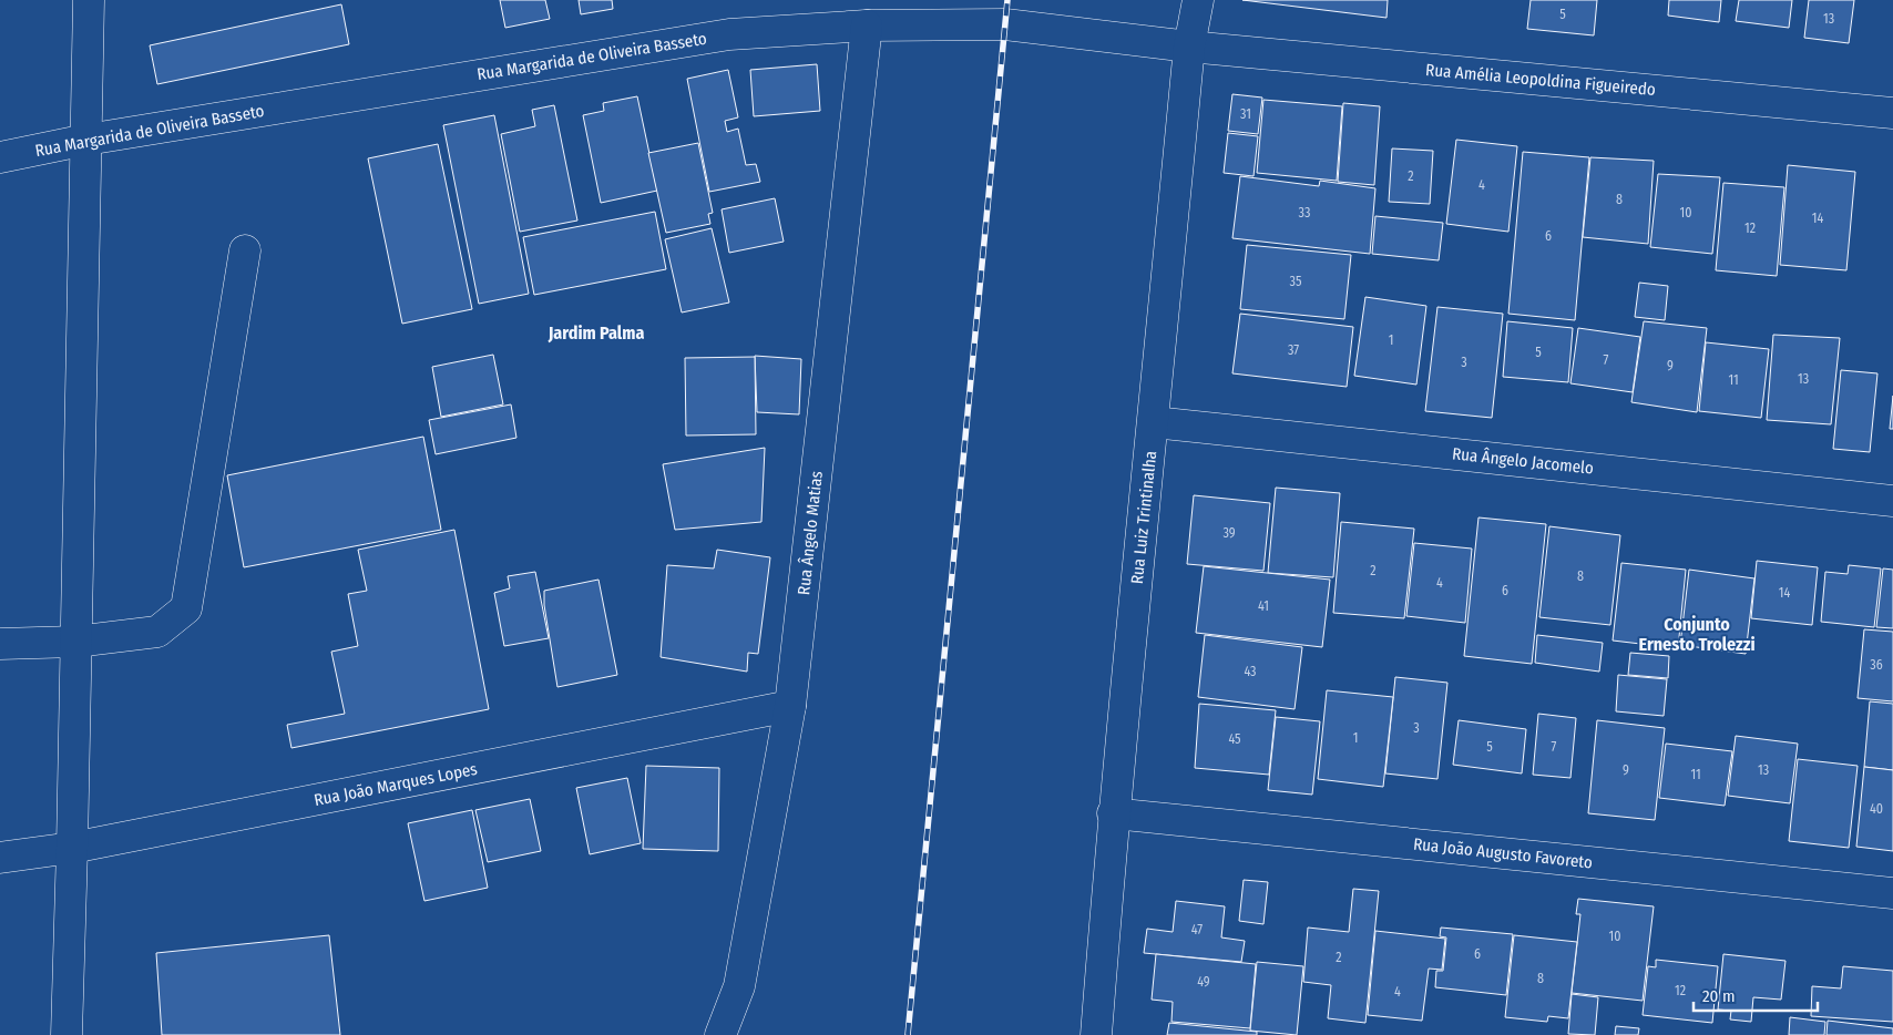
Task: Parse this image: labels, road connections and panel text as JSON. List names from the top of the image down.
{
  "streets": {
    "street": [
      "Rua Margarida de Oliveira Basseto",
      "Rua Amélia Leopoldina Figueiredo",
      "Rua Ângelo Jacomelo",
      "Rua Luiz Trintinalha",
      "Rua Ângelo Matias",
      "Rua João Marques Lopes",
      "Rua João Augusto Favoreto"
    ]
  },
  "crossings": [
    ["Rua Margarida de Oliveira Basseto", "Rua Amélia Leopoldina Figueiredo"],
    ["Rua Margarida de Oliveira Basseto", "Rua Luiz Trintinalha"],
    ["Rua Margarida de Oliveira Basseto", "Rua Ângelo Matias"],
    ["Rua Amélia Leopoldina Figueiredo", "Rua Luiz Trintinalha"],
    ["Rua Ângelo Jacomelo", "Rua Luiz Trintinalha"],
    ["Rua Luiz Trintinalha", "Rua João Augusto Favoreto"],
    ["Rua Ângelo Matias", "Rua João Marques Lopes"]
  ],
  "districts": ["Jardim Palma", "Conjunto Ernesto Trolezzi"],
  "house_numbers": [
    "5",
    "13",
    "31",
    "2",
    "4",
    "8",
    "33",
    "10",
    "14",
    "12",
    "6",
    "35",
    "1",
    "37",
    "5",
    "7",
    "3",
    "9",
    "13",
    "11",
    "39",
    "2",
    "8",
    "4",
    "6",
    "14",
    "41",
    "36",
    "43",
    "3",
    "1",
    "45",
    "5",
    "7",
    "9",
    "13",
    "11",
    "40",
    "47",
    "10",
    "6",
    "2",
    "8",
    "49",
    "12",
    "4"
  ],
  "scale_bar": "20 m"
}
